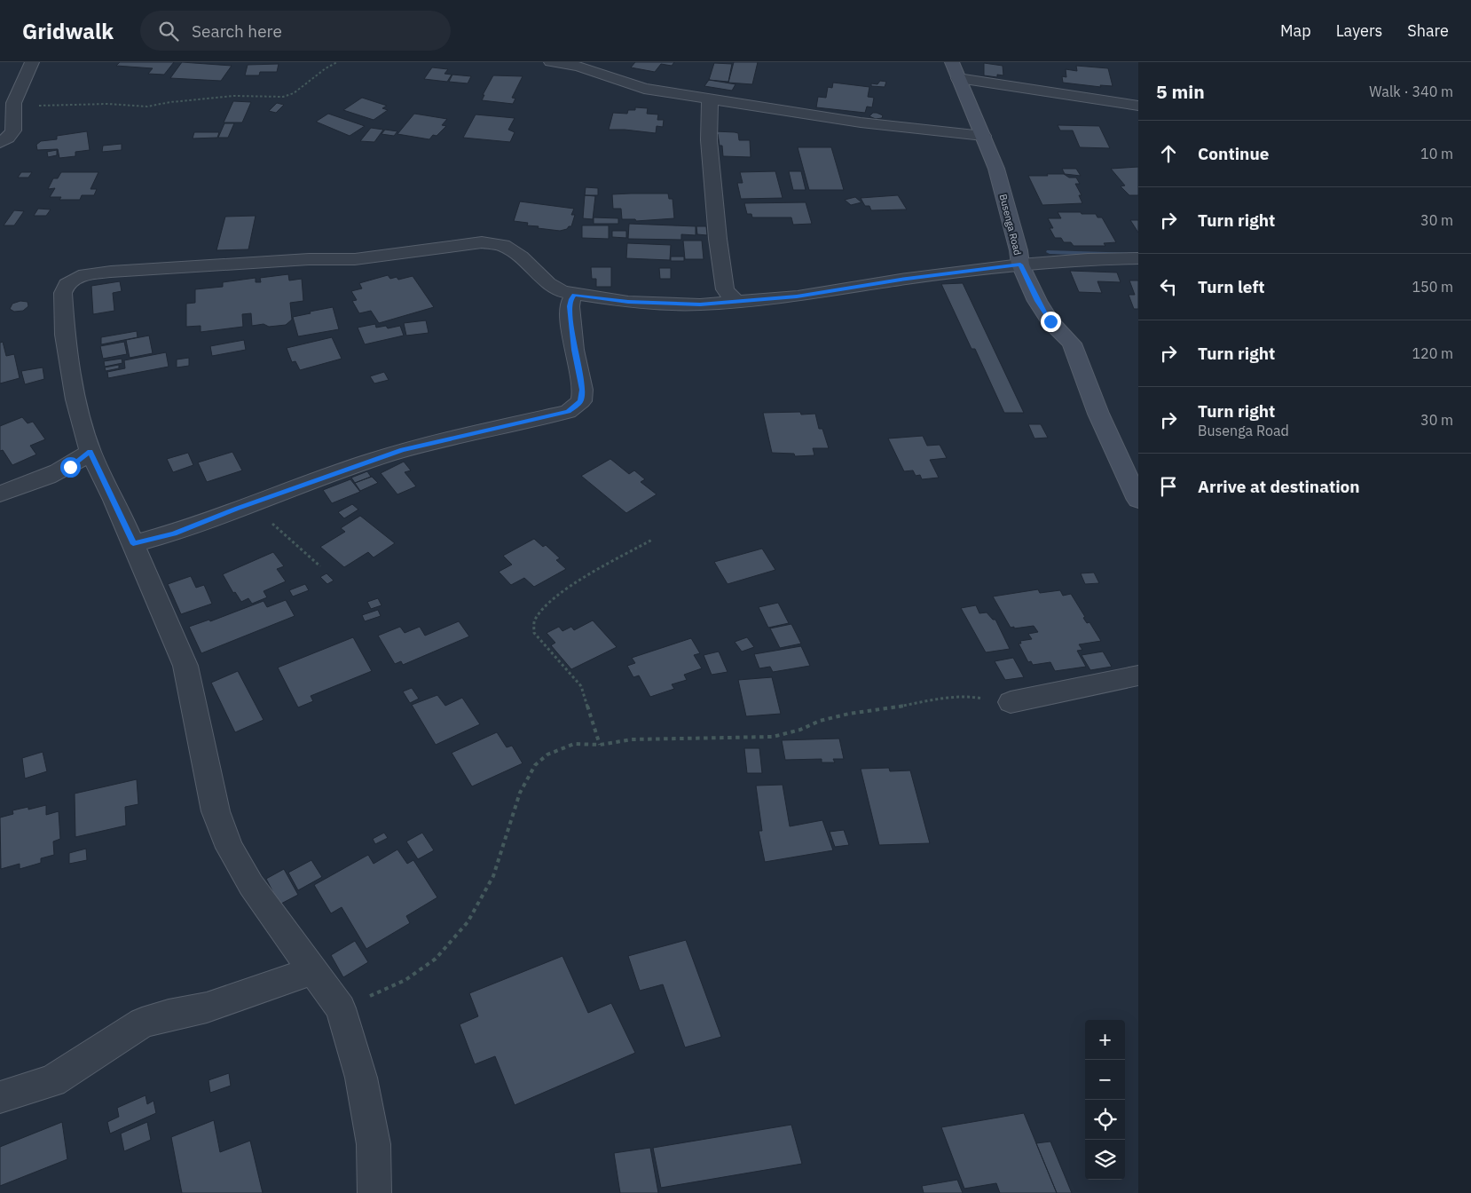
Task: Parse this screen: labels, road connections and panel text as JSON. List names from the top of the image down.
{
  "streets": {
    "street": ["Busenga Road"]
  },
  "page": {
    "header": "Gridwalk",
    "search": "Search here",
    "nav": ["Map", "Layers", "Share"],
    "heading": ["5 min", "Walk · 340 m"],
    "list": [
      ["Continue", "10 m"],
      ["Turn right", "30 m"],
      ["Turn left", "150 m"],
      ["Turn right", "120 m"],
      ["Turn right", "Busenga Road", "30 m"],
      "Arrive at destination"
    ],
    "map_buttons": ["+", "−"]
  }
}
